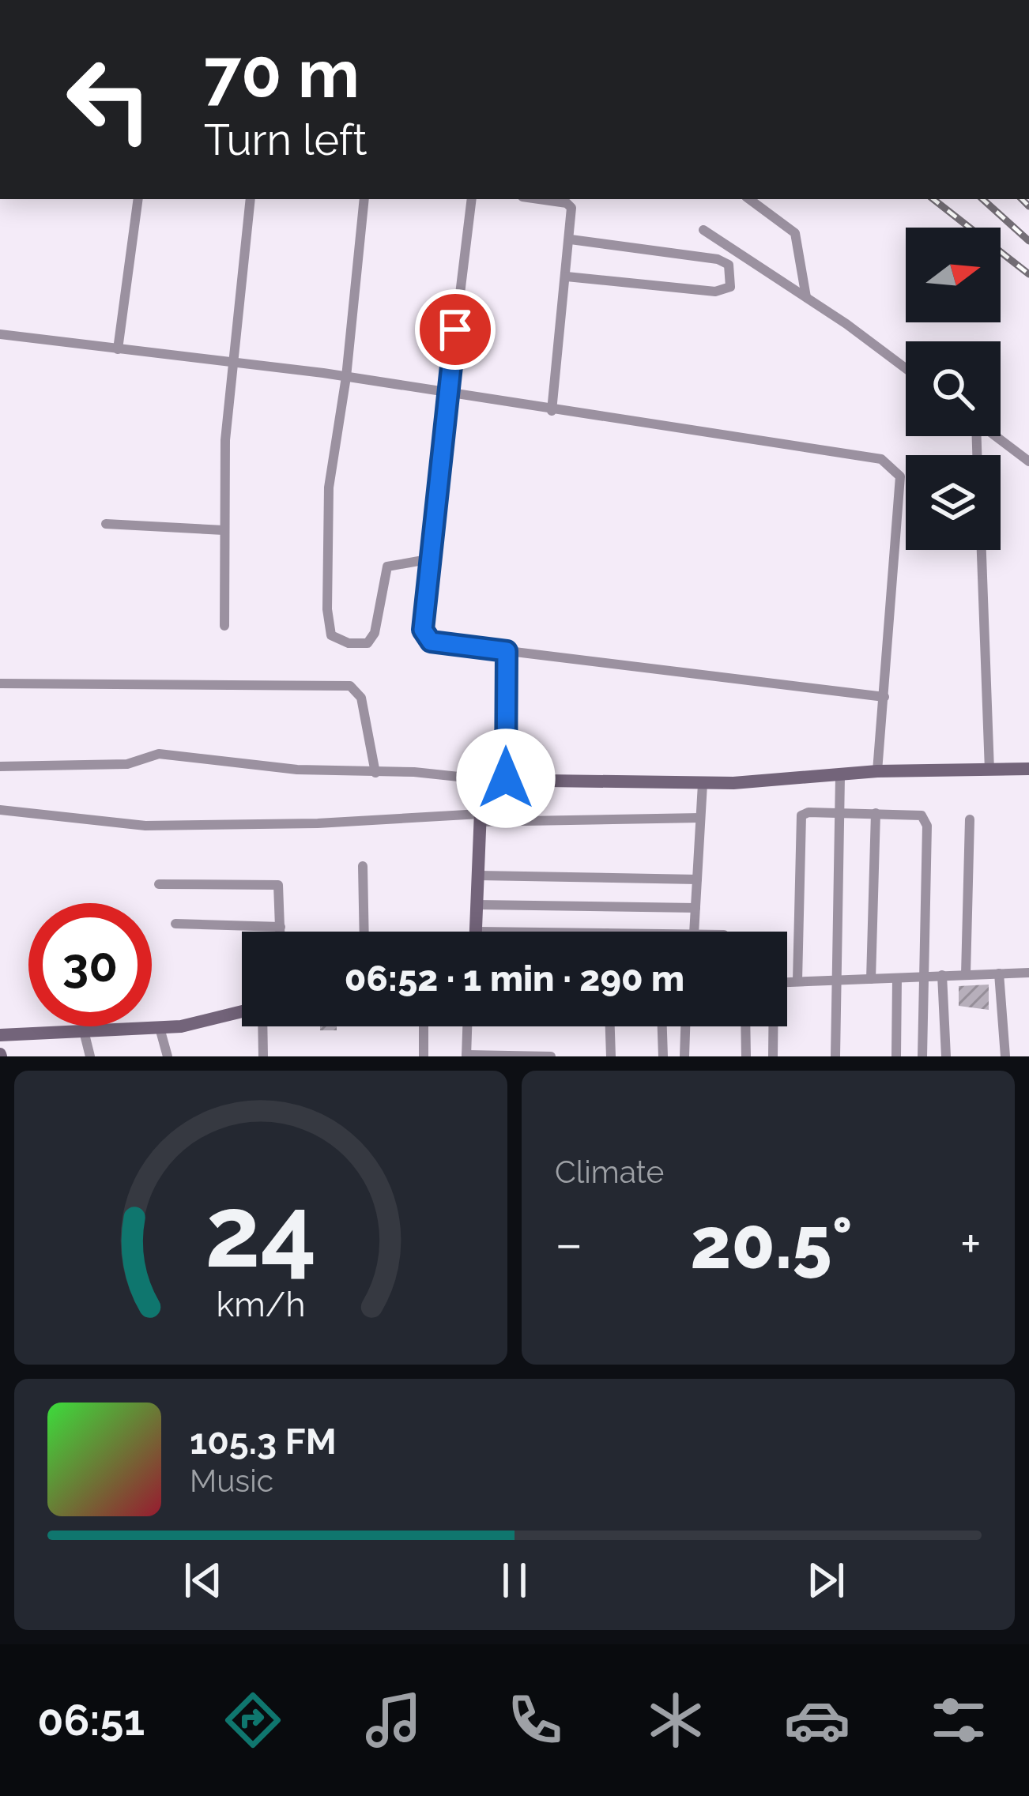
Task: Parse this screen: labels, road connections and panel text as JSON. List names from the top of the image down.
{
  "north": "right",
  "page": {
    "turn": ["70 m", "Turn left"],
    "limit": "30",
    "trip": "06:52 · 1 min · 290 m",
    "tile": "Climate",
    "heat": ["−", "20.5°", "+"],
    "song": ["105.3 FM", "Music"],
    "tabs": "06:51",
    "gauge": ["24", "km/h"]
  }
}
